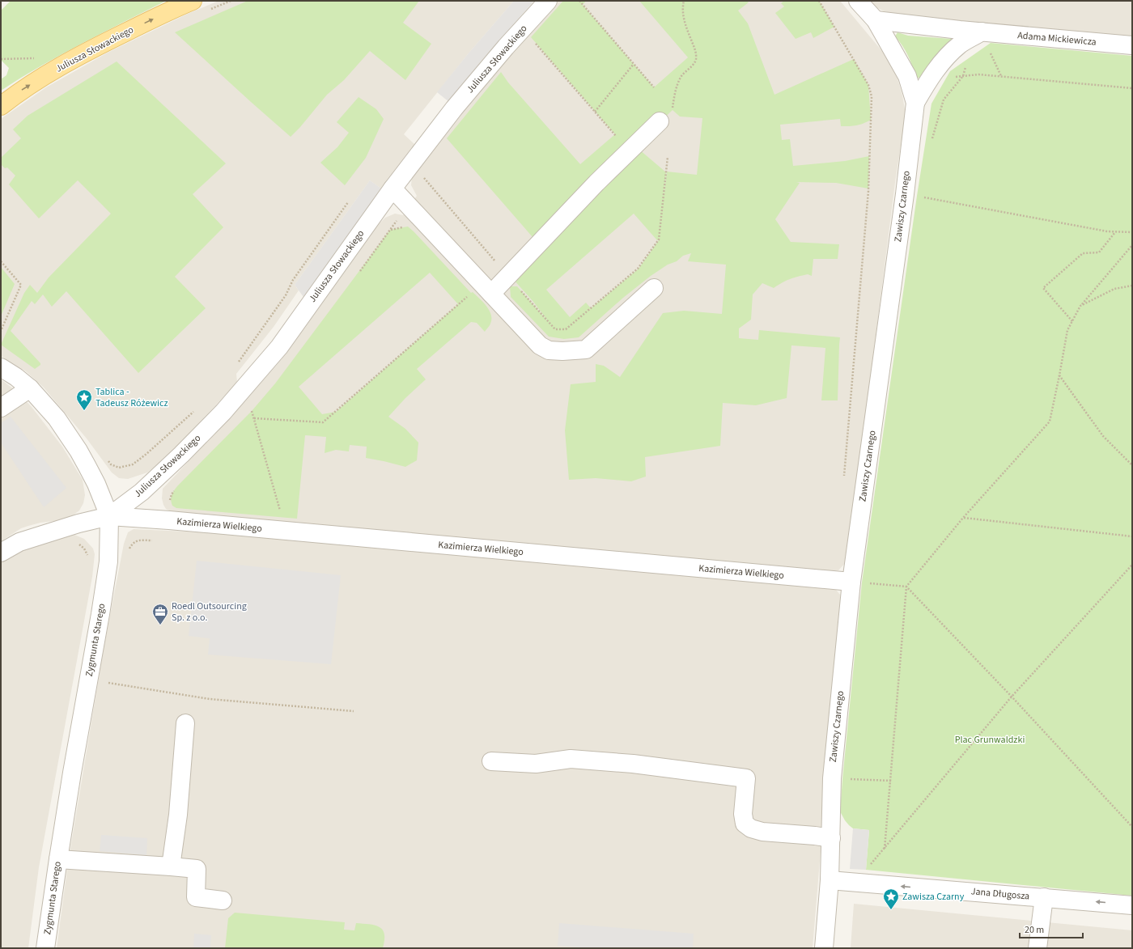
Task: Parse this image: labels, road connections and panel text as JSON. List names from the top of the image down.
{
  "streets": {
    "main road": ["Juliusza Słowackiego"],
    "street": [
      "Adama Mickiewicza",
      "Zawiszy Czarnego",
      "Kazimierza Wielkiego",
      "Zygmunta Starego",
      "Jana Długosza"
    ]
  },
  "crossings": [
    ["Adama Mickiewicza", "Zawiszy Czarnego"],
    ["Juliusza Słowackiego", "Kazimierza Wielkiego"],
    ["Juliusza Słowackiego", "Zygmunta Starego"],
    ["Zawiszy Czarnego", "Kazimierza Wielkiego"],
    ["Zawiszy Czarnego", "Jana Długosza"],
    ["Kazimierza Wielkiego", "Zygmunta Starego"]
  ],
  "one_way": ["Jana Długosza"],
  "parks": ["Plac Grunwaldzki"],
  "places": {
    "place": ["Tablica - Tadeusz Różewicz", "Zawisza Czarny"],
    "office": ["Roedl Outsourcing Sp. z o.o."]
  },
  "scale_bar": "20 m"
}
